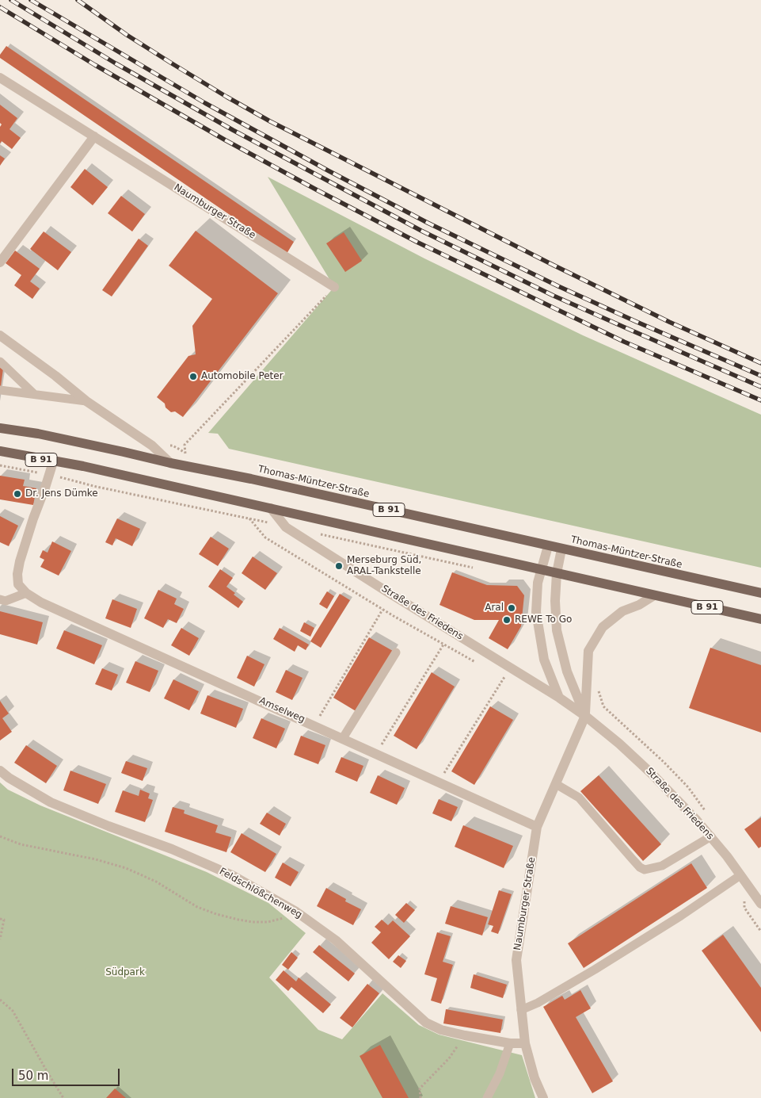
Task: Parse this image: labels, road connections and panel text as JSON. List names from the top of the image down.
{
  "streets": {
    "main road": ["B 91", "Thomas-Müntzer-Straße"],
    "street": [
      "Naumburger Straße",
      "Straße des Friedens",
      "Amselweg",
      "Feldschlößchenweg"
    ]
  },
  "crossings": [
    ["Naumburger Straße", "Straße des Friedens"],
    ["Naumburger Straße", "Amselweg"],
    ["Naumburger Straße", "Feldschlößchenweg"],
    ["B 91", "Straße des Friedens"],
    ["B 91", "Amselweg"],
    ["Thomas-Müntzer-Straße", "Straße des Friedens"]
  ],
  "parks": ["Südpark"],
  "places": [
    "Automobile Peter",
    "Dr. Jens Dümke",
    "Merseburg Süd, ARAL-Tankstelle",
    "Aral",
    "REWE To Go"
  ],
  "scale_bar": "50 m"
}
